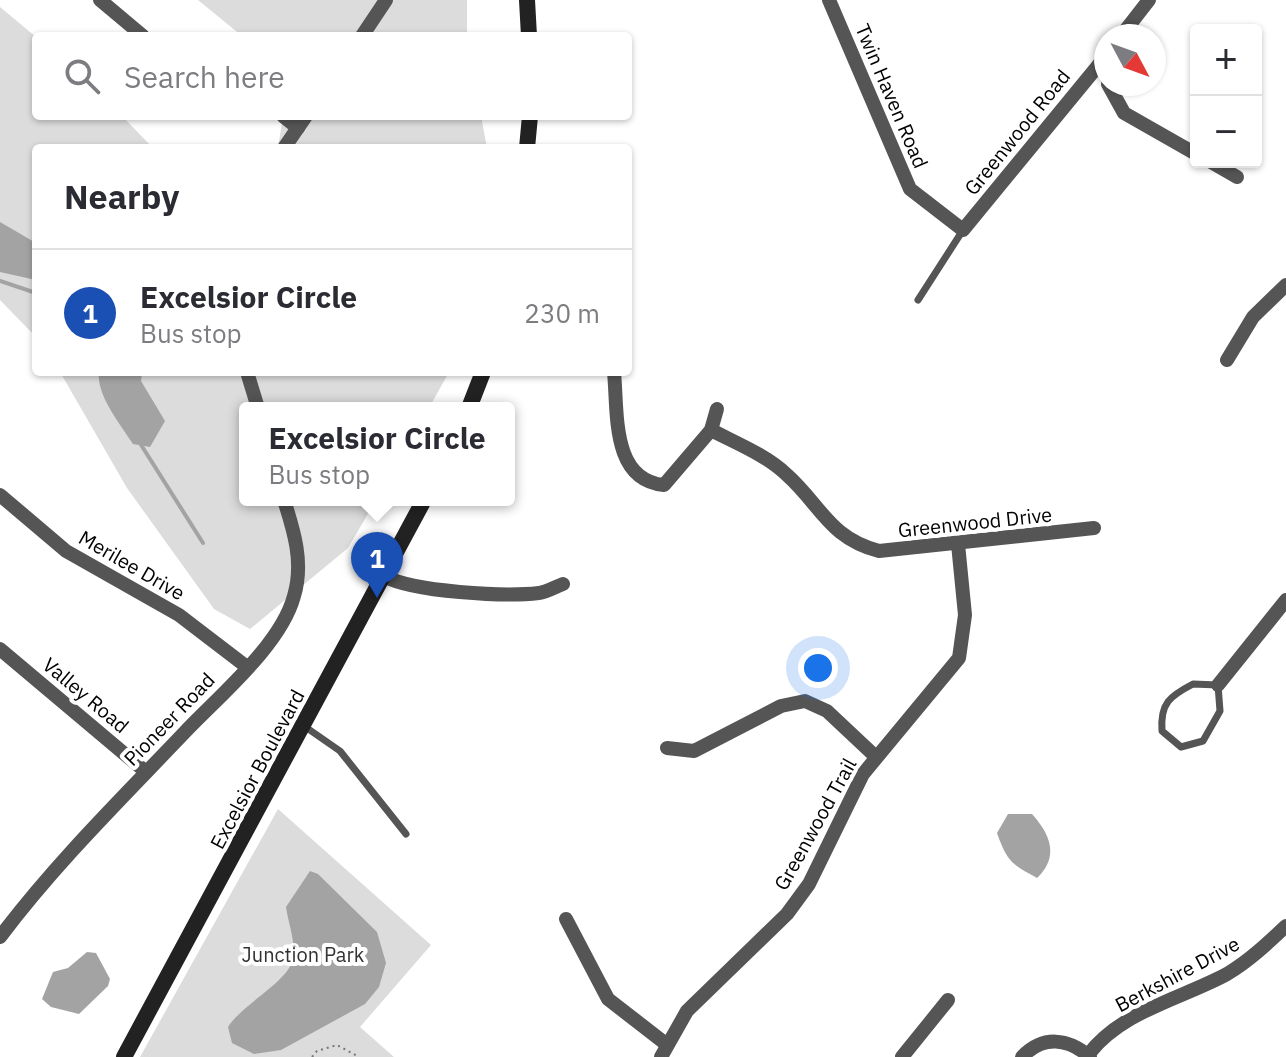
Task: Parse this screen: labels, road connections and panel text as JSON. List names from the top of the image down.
{
  "streets": {
    "main road": ["Excelsior Boulevard"],
    "street": [
      "Twin Haven Road",
      "Greenwood Road",
      "Greenwood Drive",
      "Merilee Drive",
      "Valley Road",
      "Pioneer Road",
      "Greenwood Trail",
      "Berkshire Drive"
    ]
  },
  "crossings": [
    ["Twin Haven Road", "Greenwood Road"],
    ["Greenwood Drive", "Greenwood Trail"],
    ["Merilee Drive", "Pioneer Road"],
    ["Valley Road", "Pioneer Road"]
  ],
  "parks": ["Junction Park"],
  "north": "bottom right",
  "page": {
    "map_buttons": ["+", "−"],
    "search": "Search here",
    "heading": "Nearby",
    "list": [
      {
        "mark": "1",
        "name": "Excelsior Circle",
        "note": "Bus stop",
        "value": "230 m"
      }
    ],
    "popup": ["Excelsior Circle", "Bus stop"],
    "pins": "1"
  }
}
